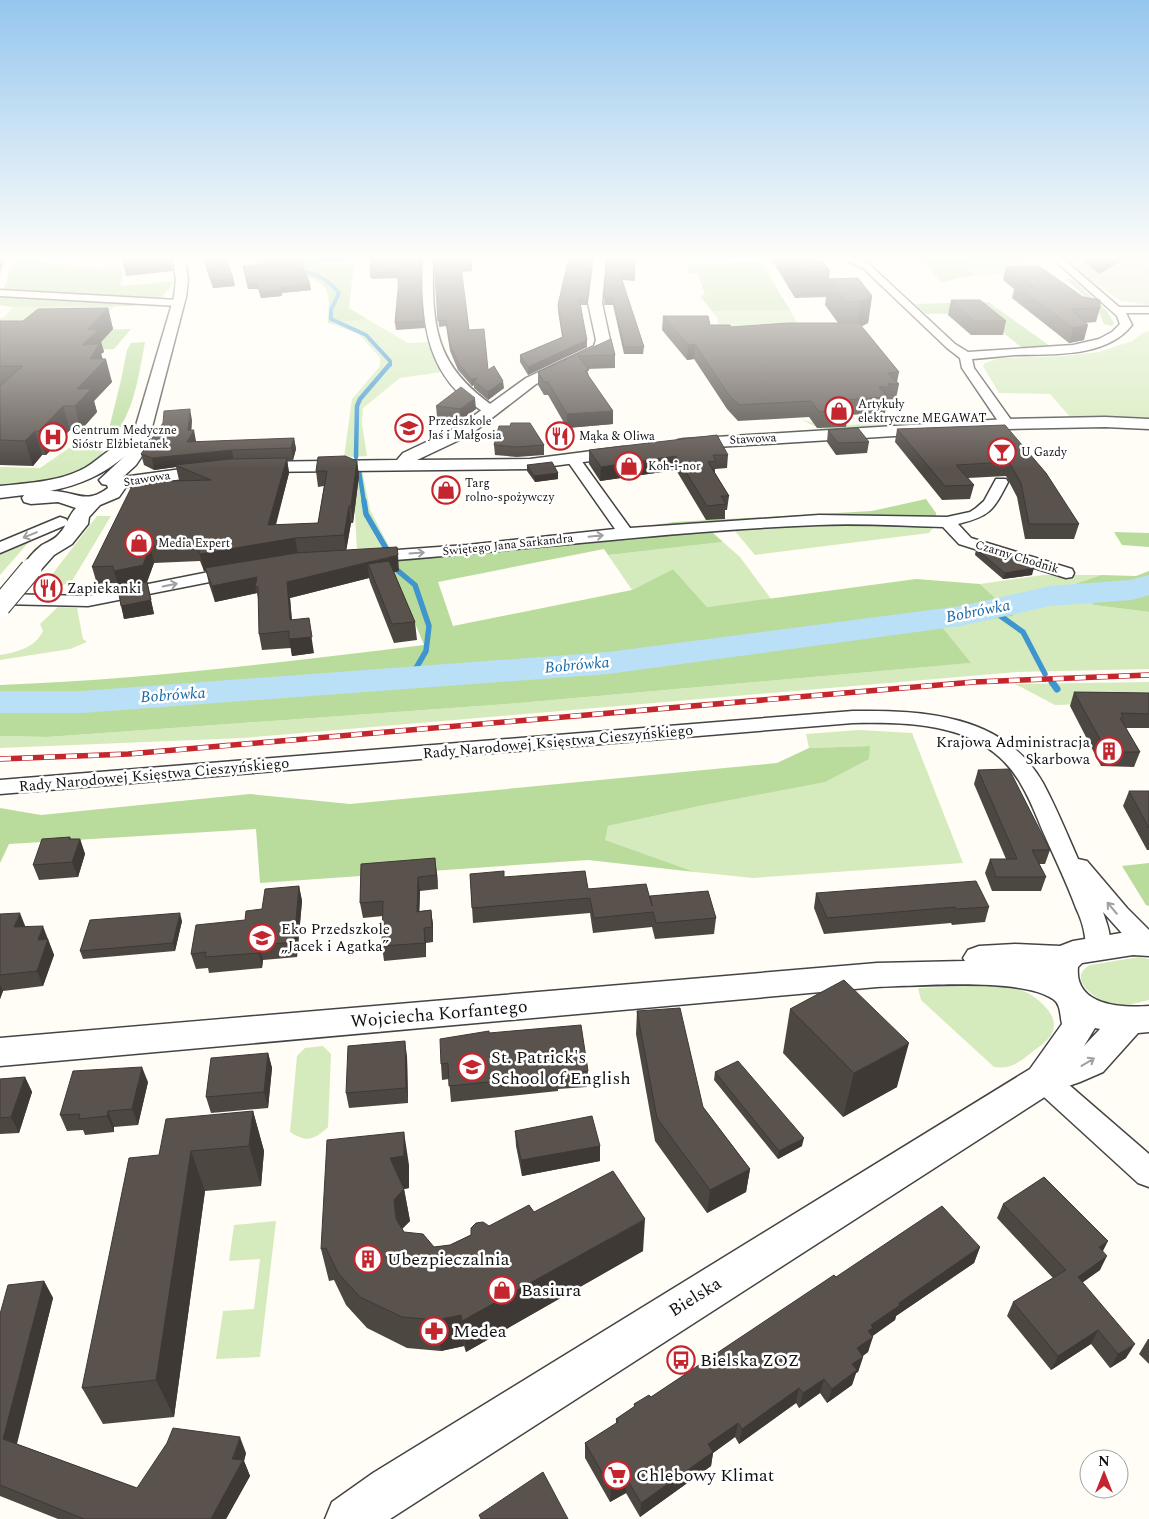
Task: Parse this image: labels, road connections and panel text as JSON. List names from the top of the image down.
{
  "streets": {
    "street": [
      "Stawowa",
      "Świętego Jana Sarkandra",
      "Czarny Chodnik",
      "Rady Narodowej Księstwa Cieszyńskiego",
      "Wojciecha Korfantego",
      "Bielska"
    ]
  },
  "crossings": [
    ["Świętego Jana Sarkandra", "Czarny Chodnik"],
    ["Wojciecha Korfantego", "Bielska"]
  ],
  "one_way": ["Świętego Jana Sarkandra"],
  "water": ["Bobrówka"],
  "places": {
    "shop": [
      "Artykuły elektryczne MEGAWAT",
      "Koh-i-nor",
      "Targ rolno-spożywczy",
      "Media Expert",
      "Basiura"
    ],
    "school or university": ["Przedszkole Jaś i Małgosia", "Eko Przedszkole „Jacek i Agatka”", "St. Patrick's School of English"],
    "restaurant": ["Mąka & Oliwa", "Zapiekanki"],
    "hospital": ["Centrum Medyczne Sióstr Elżbietanek"],
    "bar": ["U Gazdy"],
    "building": ["Krajowa Administracja Skarbowa", "Ubezpieczalnia"],
    "pharmacy": ["Medea"],
    "bus stop": ["Bielska ZOZ"],
    "supermarket": ["Chlebowy Klimat"]
  },
  "north": "top"
}
